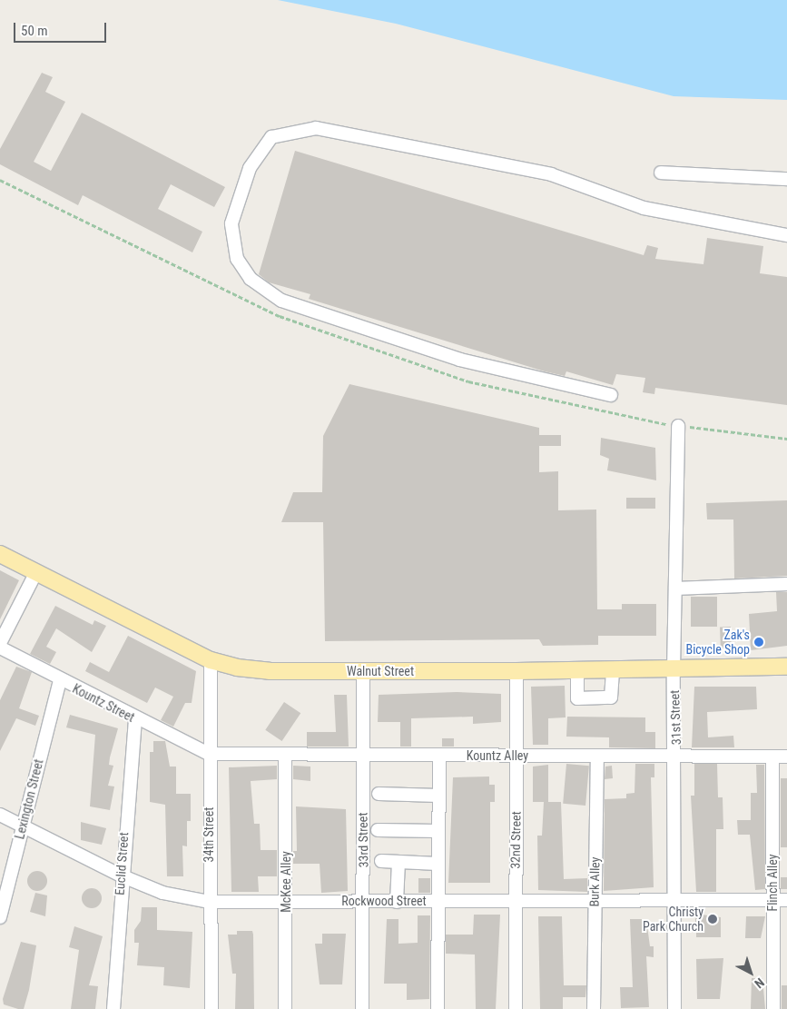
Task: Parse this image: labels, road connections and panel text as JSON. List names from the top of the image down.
{
  "streets": {
    "main road": ["Walnut Street"],
    "street": [
      "Kountz Street",
      "31st Street",
      "Kountz Alley",
      "Lexington Street",
      "34th Street",
      "33rd Street",
      "32nd Street",
      "Euclid Street",
      "McKee Alley",
      "Burk Alley",
      "Flinch Alley",
      "Rockwood Street"
    ]
  },
  "crossings": [
    ["Walnut Street", "31st Street"],
    ["Walnut Street", "34th Street"],
    ["Walnut Street", "33rd Street"],
    ["Walnut Street", "32nd Street"],
    ["Kountz Street", "Kountz Alley"],
    ["Kountz Street", "Lexington Street"],
    ["Kountz Street", "34th Street"],
    ["Kountz Street", "Euclid Street"],
    ["31st Street", "Kountz Alley"],
    ["31st Street", "Rockwood Street"],
    ["Kountz Alley", "34th Street"],
    ["Kountz Alley", "33rd Street"],
    ["Kountz Alley", "32nd Street"],
    ["Kountz Alley", "McKee Alley"],
    ["Kountz Alley", "Burk Alley"],
    ["Kountz Alley", "Flinch Alley"],
    ["Lexington Street", "Rockwood Street"],
    ["34th Street", "Rockwood Street"],
    ["33rd Street", "Rockwood Street"],
    ["32nd Street", "Rockwood Street"],
    ["Euclid Street", "Rockwood Street"],
    ["McKee Alley", "Rockwood Street"],
    ["Burk Alley", "Rockwood Street"],
    ["Flinch Alley", "Rockwood Street"]
  ],
  "places": ["Zak's Bicycle Shop", "Christy Park Church"],
  "scale_bar": "50 m",
  "north": "bottom right"
}
